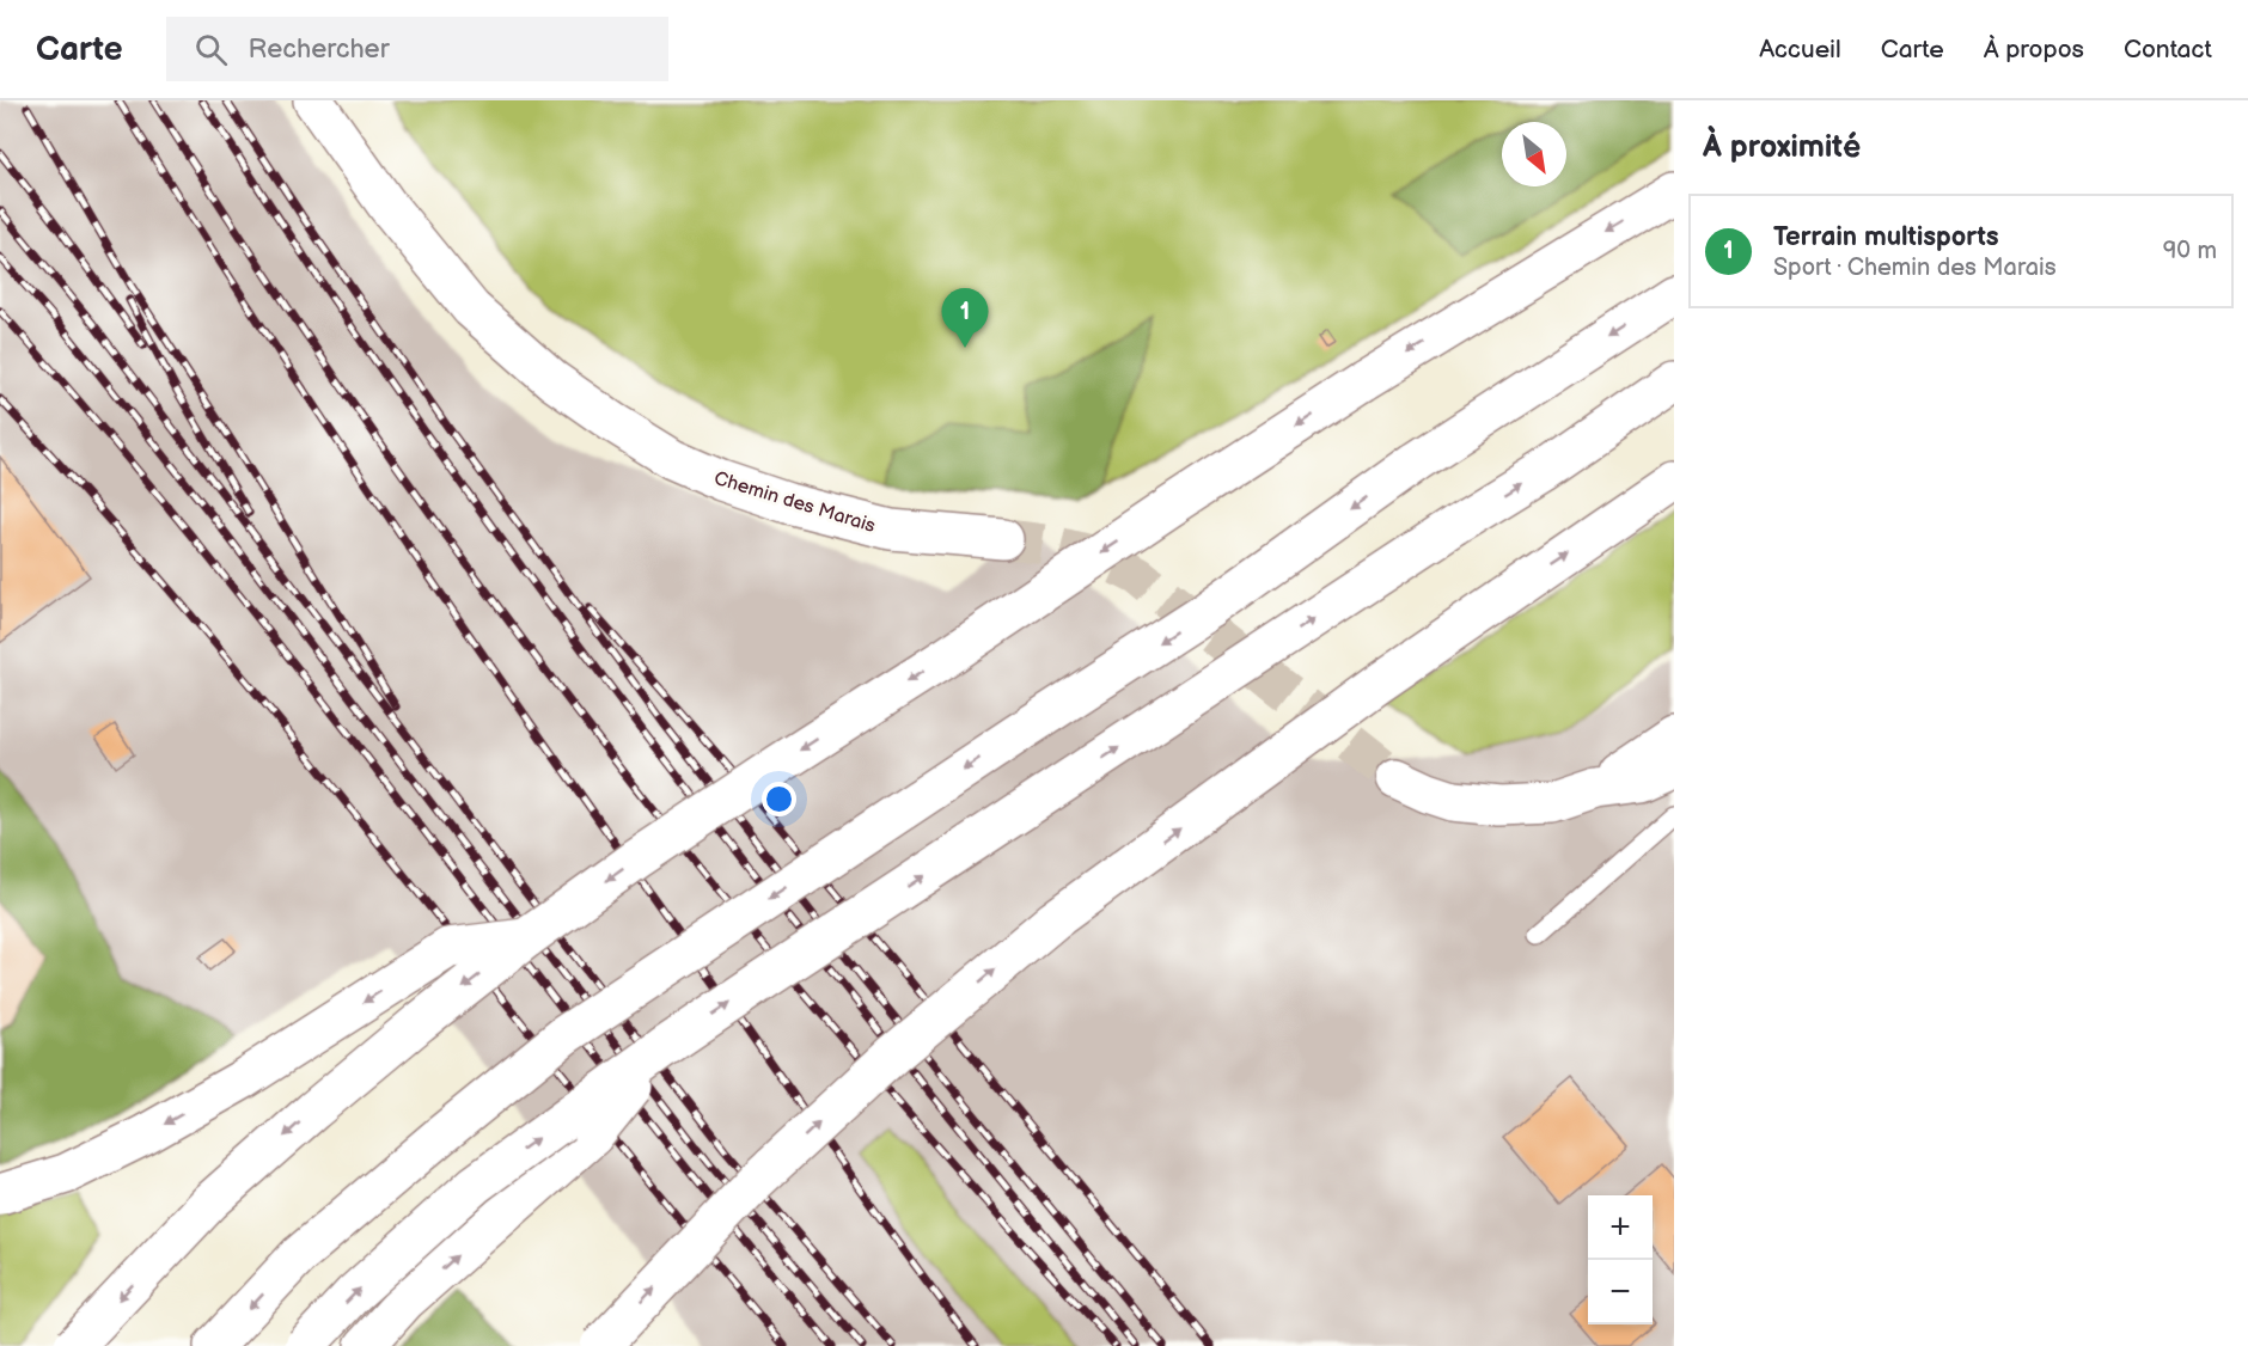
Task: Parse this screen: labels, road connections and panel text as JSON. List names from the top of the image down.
{
  "streets": {
    "main road": ["Chemin des Marais"]
  },
  "north": "bottom right",
  "page": {
    "header": "Carte",
    "search": "Rechercher",
    "nav": [
      "Accueil",
      "Carte",
      "À propos",
      "Contact"
    ],
    "heading": "À proximité",
    "list": [
      {
        "mark": "1",
        "name": "Terrain multisports",
        "note": "Sport · Chemin des Marais",
        "value": "90 m"
      }
    ],
    "pins": "1",
    "map_buttons": ["+", "−"]
  }
}
